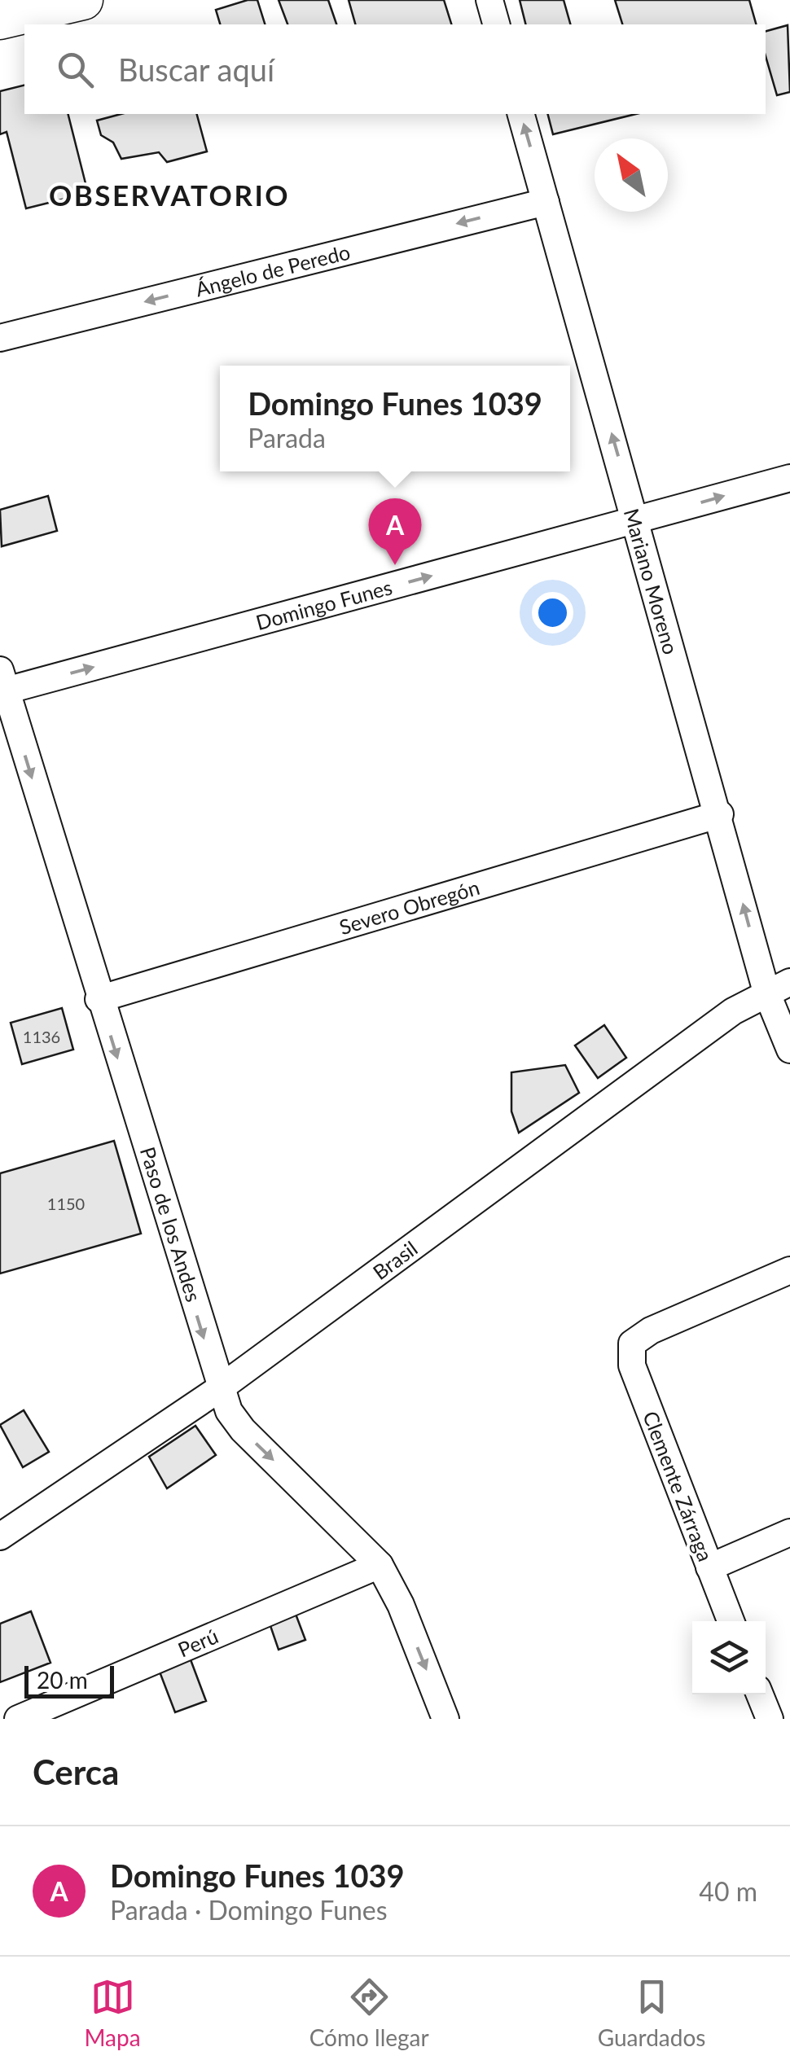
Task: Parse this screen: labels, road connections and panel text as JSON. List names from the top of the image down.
{
  "streets": {
    "street": [
      "Ángelo de Peredo",
      "Mariano Moreno",
      "Domingo Funes",
      "Severo Obregón",
      "Paso de los Andes",
      "Brasil",
      "Clemente Zárraga",
      "Perú"
    ]
  },
  "crossings": [
    ["Ángelo de Peredo", "Mariano Moreno"],
    ["Mariano Moreno", "Domingo Funes"],
    ["Mariano Moreno", "Severo Obregón"],
    ["Mariano Moreno", "Brasil"],
    ["Domingo Funes", "Paso de los Andes"],
    ["Severo Obregón", "Paso de los Andes"],
    ["Paso de los Andes", "Brasil"],
    ["Paso de los Andes", "Perú"]
  ],
  "one_way": [
    "Ángelo de Peredo",
    "Mariano Moreno",
    "Domingo Funes",
    "Paso de los Andes"
  ],
  "districts": ["OBSERVATORIO"],
  "house_numbers": ["1136", "1150"],
  "scale_bar": "20 m",
  "north": "top left",
  "page": {
    "search": "Buscar aquí",
    "popup": ["Domingo Funes 1039", "Parada"],
    "pins": "A",
    "scale": "20 m",
    "heading": "Cerca",
    "list": [
      {
        "mark": "A",
        "name": "Domingo Funes 1039",
        "note": "Parada · Domingo Funes",
        "value": "40 m"
      }
    ],
    "nav": ["Mapa", "Cómo llegar", "Guardados"]
  }
}
